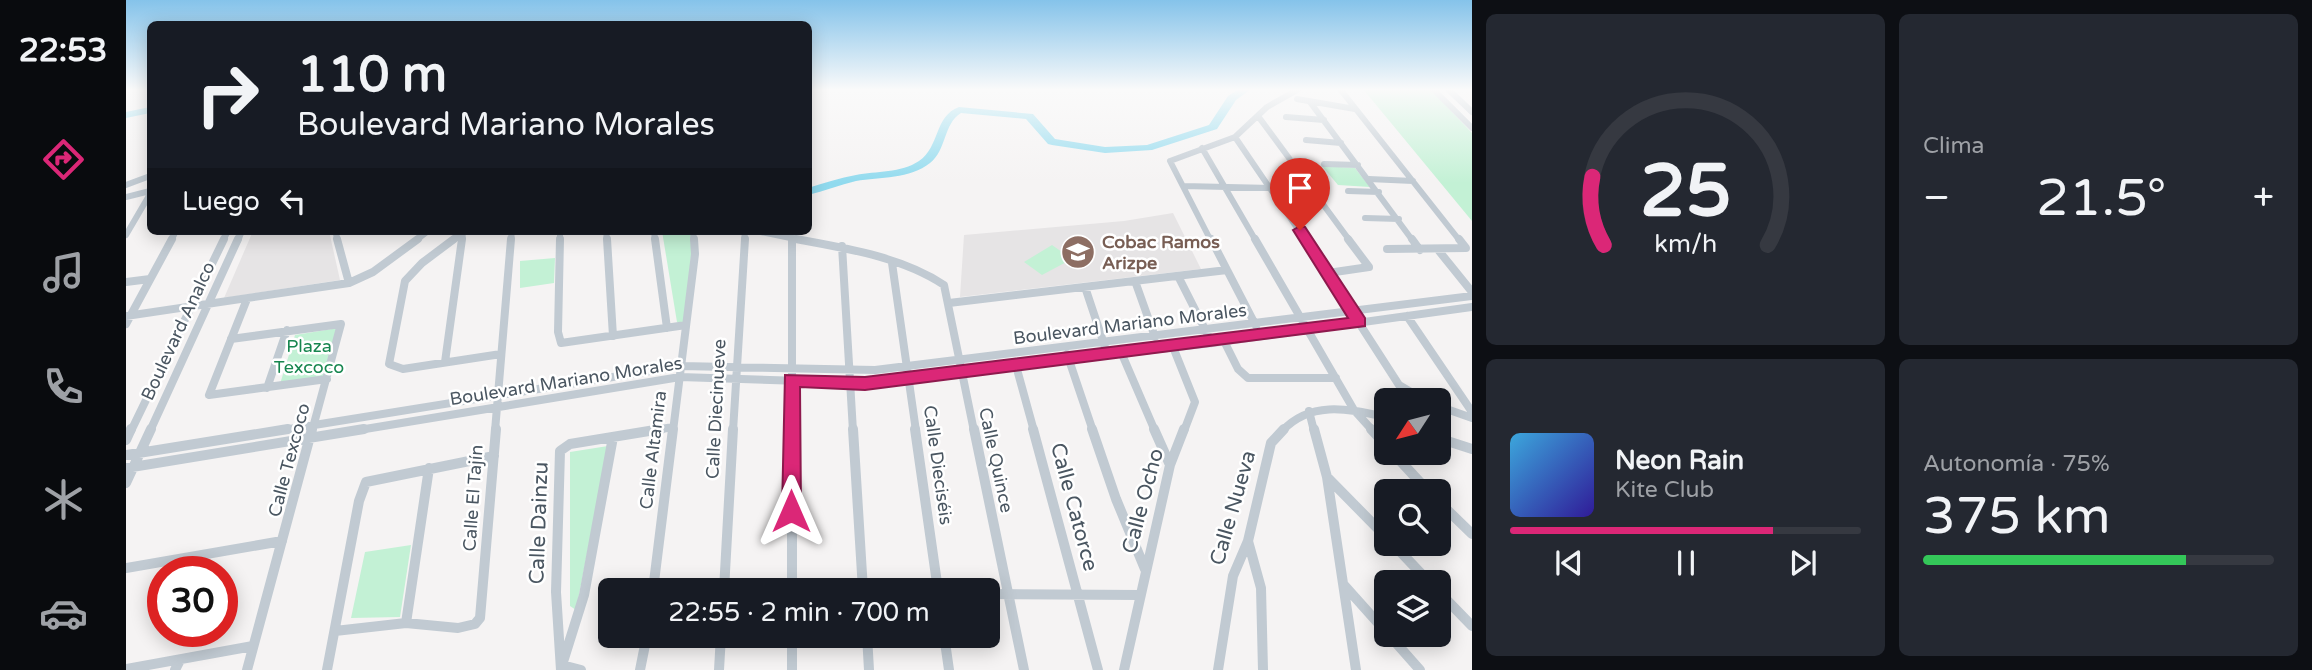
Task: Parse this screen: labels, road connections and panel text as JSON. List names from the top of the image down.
{
  "streets": {
    "street": [
      "Boulevard Mariano Morales",
      "Boulevard Analco",
      "Calle Diecinueve",
      "Calle Altamira",
      "Calle Texcoco",
      "Calle Quince",
      "Calle Dieciséis",
      "Calle El Tajín",
      "Calle Ocho",
      "Calle Catorce",
      "Calle Nueva",
      "Calle Dainzu"
    ]
  },
  "crossings": [
    ["Boulevard Mariano Morales", "Boulevard Analco"],
    ["Boulevard Mariano Morales", "Calle Diecinueve"],
    ["Boulevard Mariano Morales", "Calle Altamira"],
    ["Boulevard Mariano Morales", "Calle Texcoco"],
    ["Boulevard Mariano Morales", "Calle Quince"],
    ["Boulevard Mariano Morales", "Calle Dieciséis"],
    ["Boulevard Mariano Morales", "Calle El Tajín"],
    ["Boulevard Mariano Morales", "Calle Ocho"],
    ["Boulevard Mariano Morales", "Calle Catorce"],
    ["Calle Altamira", "Calle Dainzu"],
    ["Calle Quince", "Calle Dieciséis"]
  ],
  "parks": ["Plaza Texcoco"],
  "places": {
    "school or university": ["Cobac Ramos Arizpe"]
  },
  "north": "bottom left",
  "page": {
    "tabs": "22:53",
    "tile": [
      "Clima",
      ["Autonomía · 75%", "375 km"]
    ],
    "turn": ["110 m", "Boulevard Mariano Morales"],
    "then": "Luego",
    "heat": ["−", "21.5°", "+"],
    "song": ["Neon Rain", "Kite Club"],
    "limit": "30",
    "trip": "22:55 · 2 min · 700 m",
    "gauge": ["25", "km/h"]
  }
}
